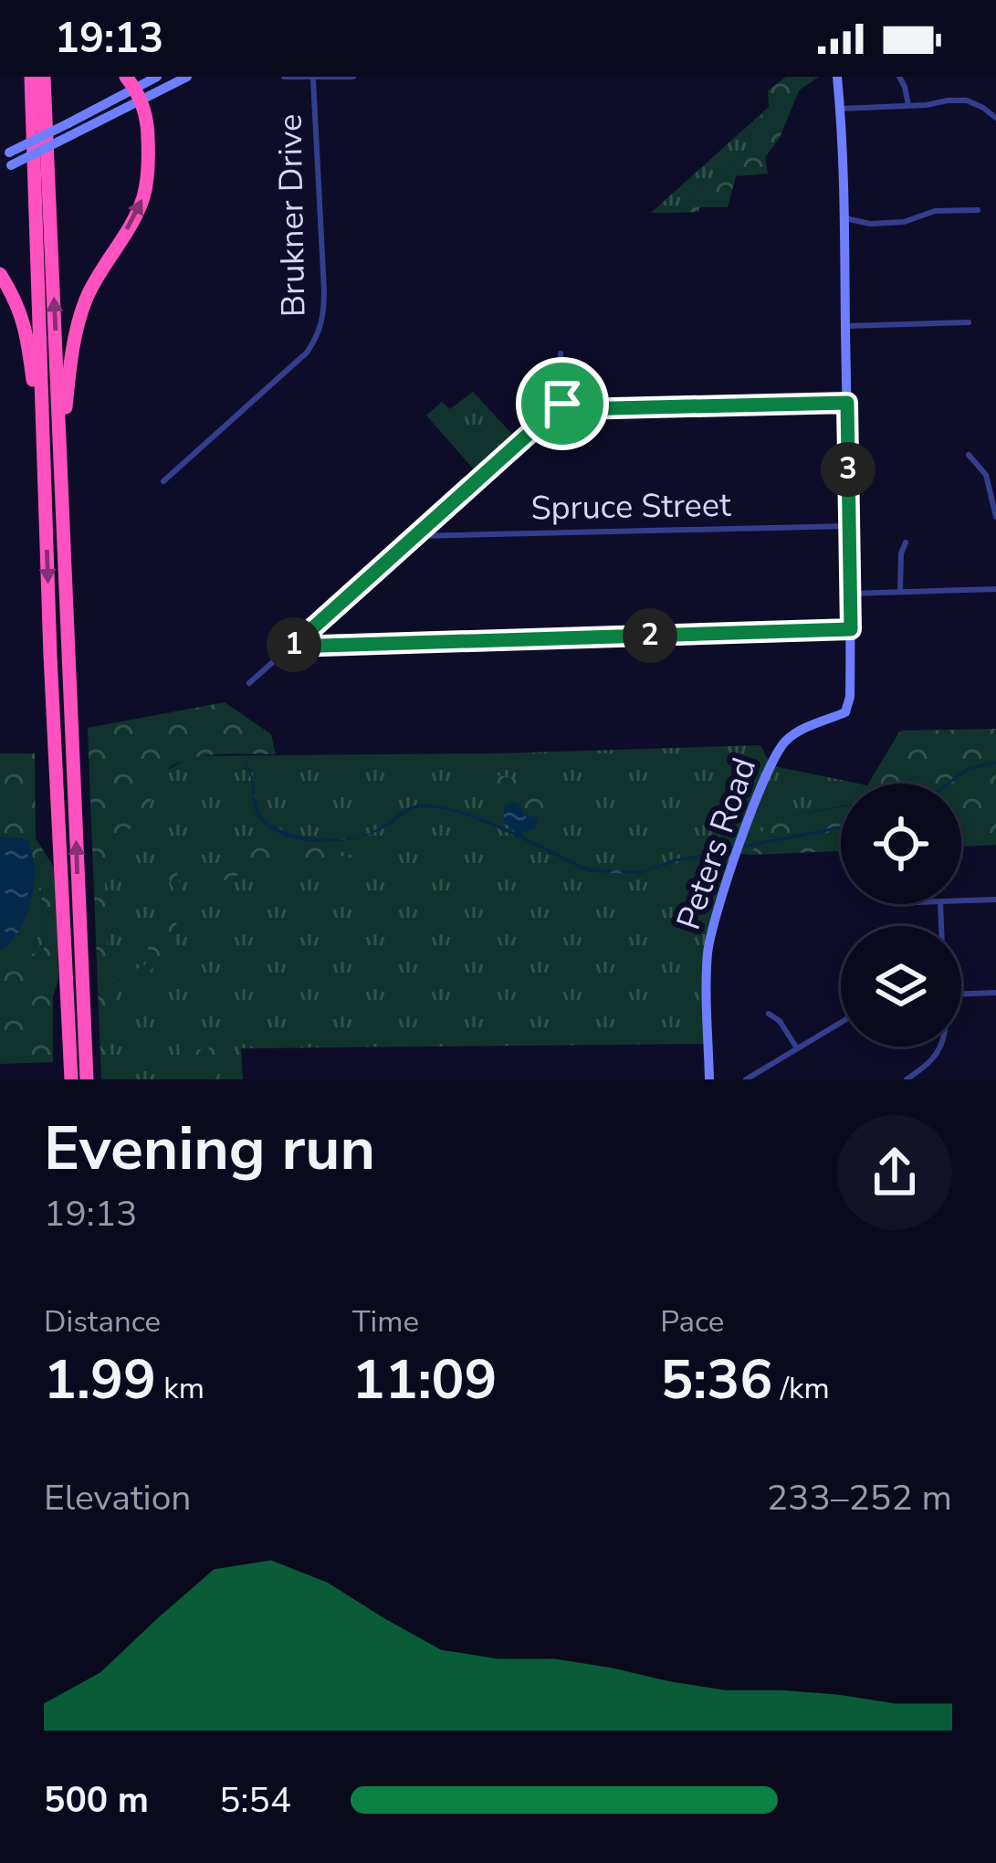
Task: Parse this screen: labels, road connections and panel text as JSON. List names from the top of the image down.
{
  "streets": {
    "street": ["Brukner Drive", "Spruce Street", "Peters Road"]
  },
  "crossings": [
    ["Spruce Street", "Peters Road"]
  ],
  "page": {
    "status": "19:13",
    "pins": ["3", "2", "1"],
    "heading": ["Evening run", "19:13"],
    "stats": [
      ["Distance", "1.99 km"],
      ["Time", "11:09"],
      ["Pace", "5:36 /km"]
    ],
    "chart": ["Elevation", "233–252 m"],
    "list": [
      {
        "name": "500 m",
        "note": "5:54"
      }
    ]
  }
}
